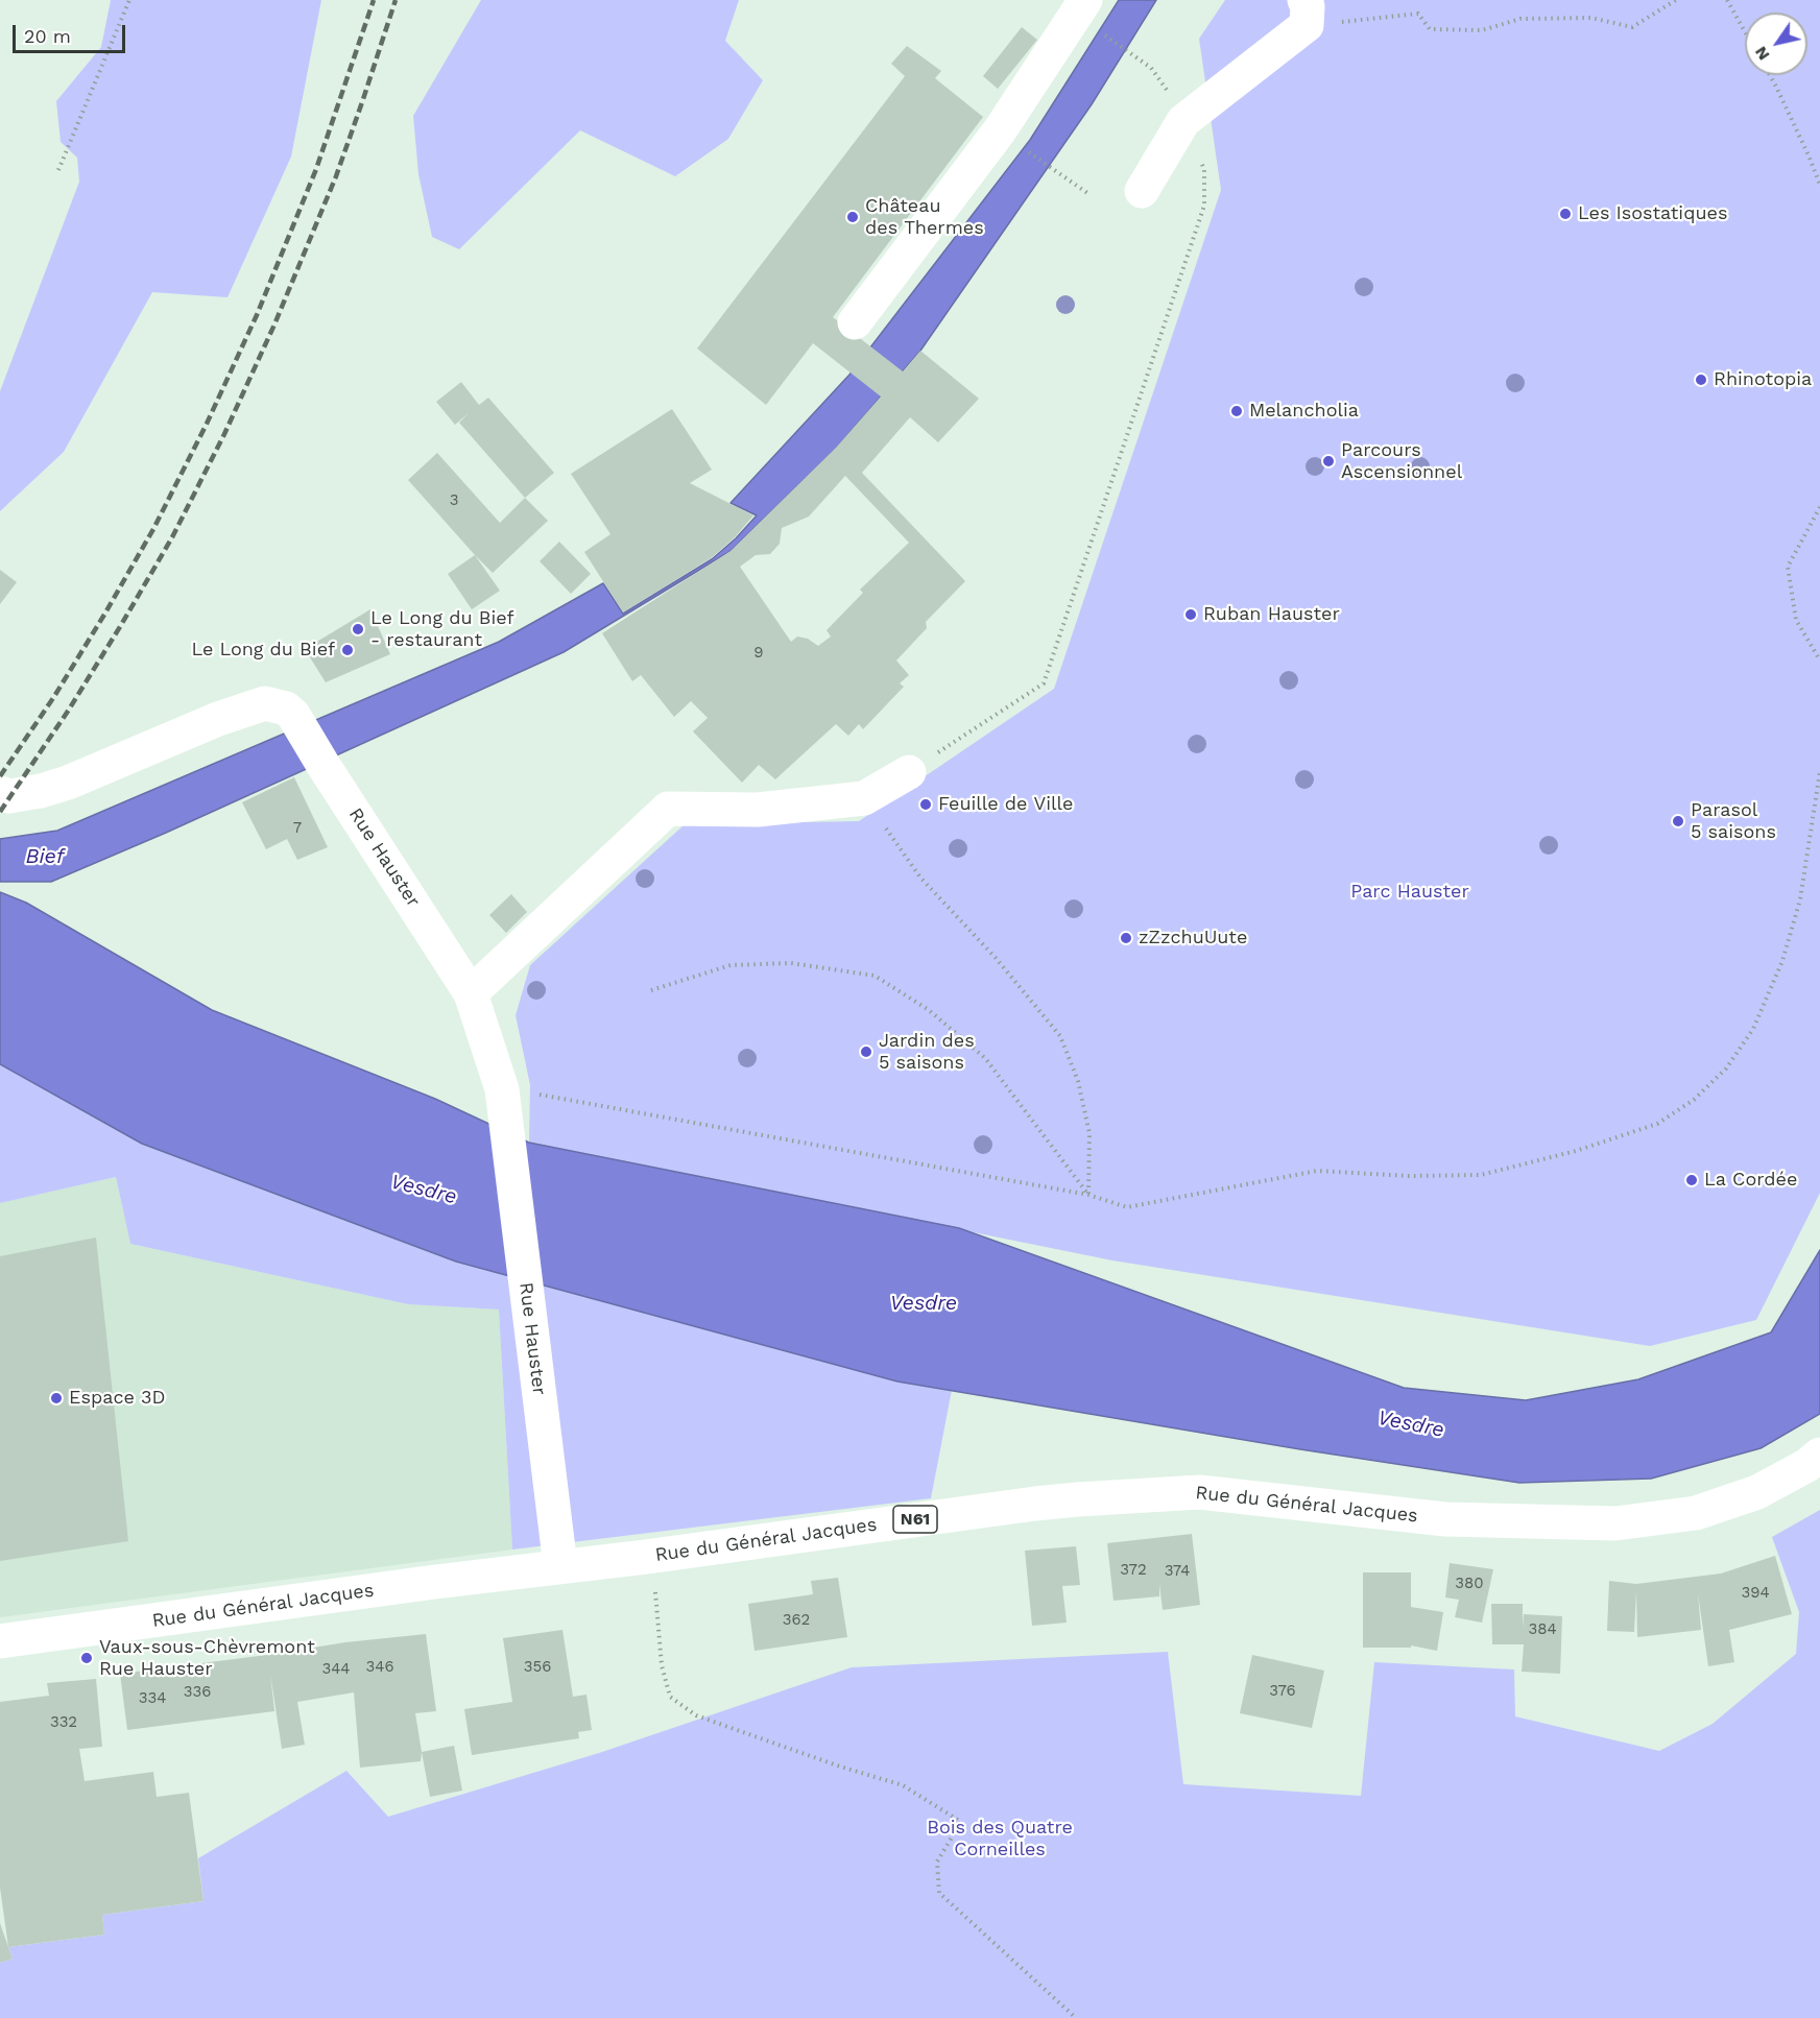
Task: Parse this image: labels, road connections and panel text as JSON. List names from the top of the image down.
{
  "streets": {
    "main road": ["Rue Hauster", "Rue du Général Jacques", "N61"]
  },
  "crossings": [
    ["Rue Hauster", "Rue du Général Jacques"]
  ],
  "water": ["Bief", "Vesdre"],
  "parks": ["Parc Hauster", "Bois des Quatre Corneilles"],
  "places": [
    "Les Isostatiques",
    "Château des Thermes",
    "Rhinotopia",
    "Melancholia",
    "Parcours Ascensionnel",
    "Ruban Hauster",
    "Le Long du Bief - restaurant",
    "Le Long du Bief",
    "Feuille de Ville",
    "Parasol 5 saisons",
    "zZzchuUute",
    "Jardin des 5 saisons",
    "La Cordée",
    "Espace 3D",
    "Vaux-sous-Chèvremont Rue Hauster"
  ],
  "house_numbers": [
    "3",
    "9",
    "7",
    "372",
    "374",
    "380",
    "394",
    "362",
    "384",
    "346",
    "356",
    "344",
    "376",
    "336",
    "334",
    "332"
  ],
  "scale_bar": "20 m",
  "north": "bottom left"
}
